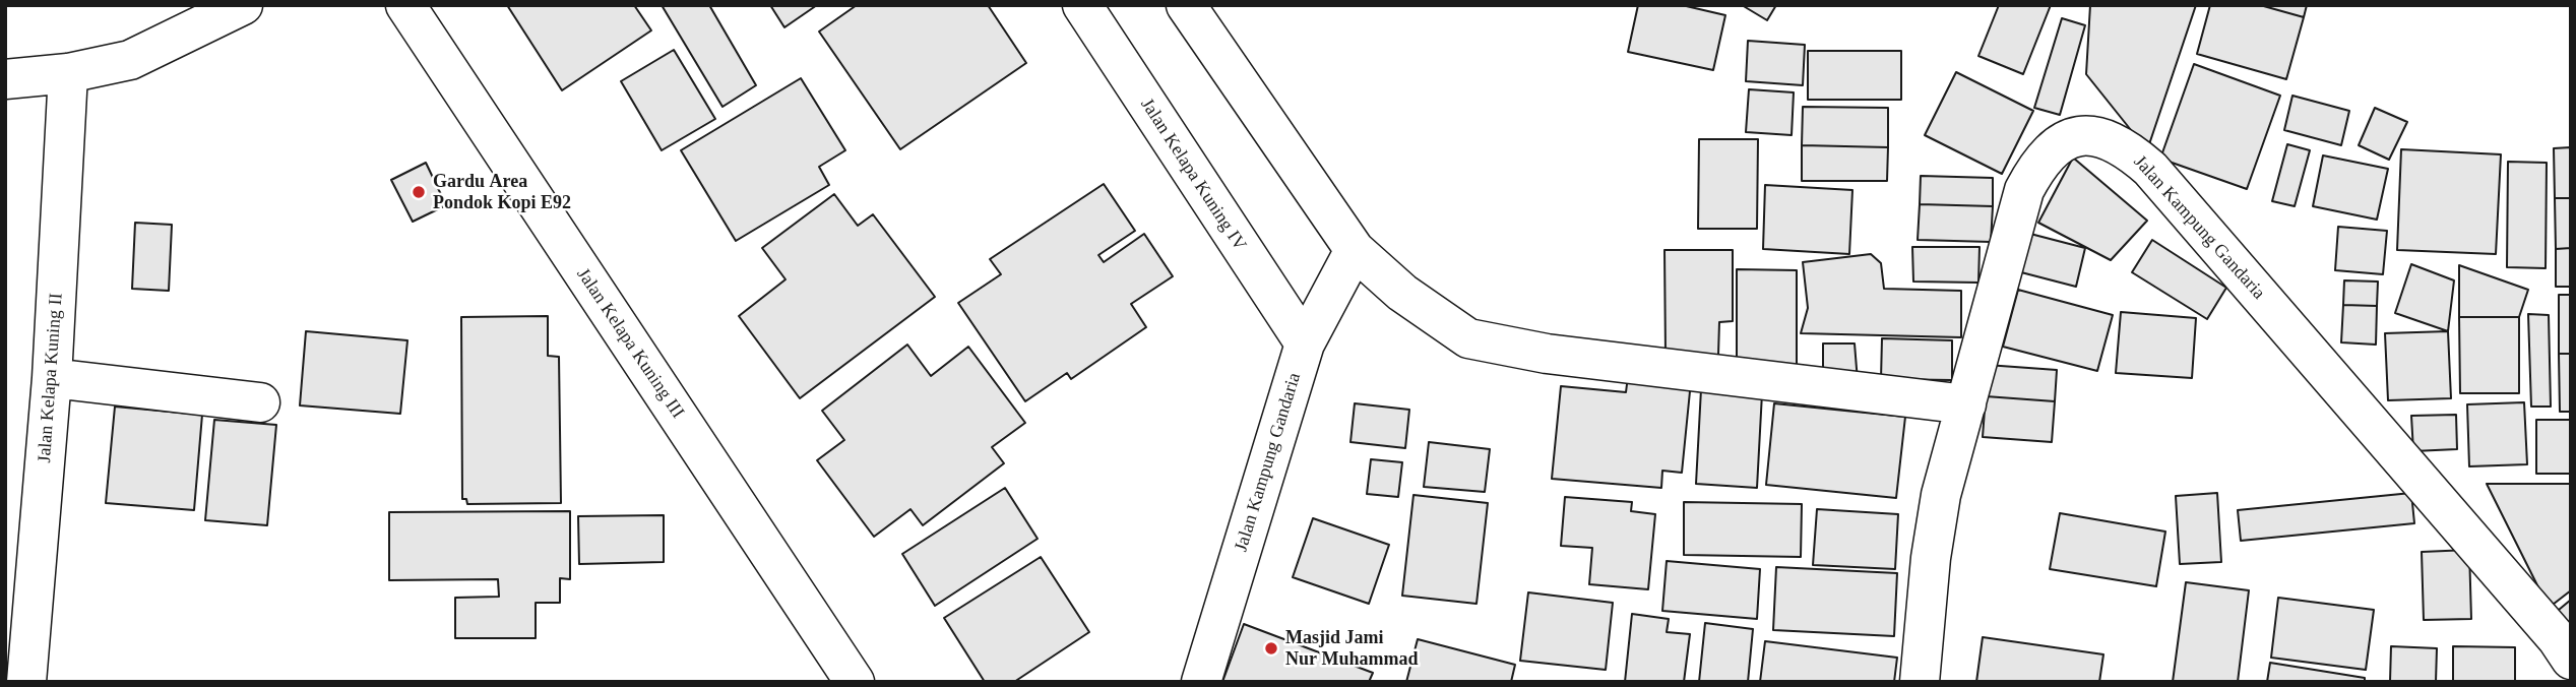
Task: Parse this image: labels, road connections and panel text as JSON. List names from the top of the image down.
{
  "streets": {
    "street": [
      "Jalan Kelapa Kuning IV",
      "Jalan Kampung Gandaria",
      "Jalan Kelapa Kuning III",
      "Jalan Kelapa Kuning II"
    ]
  },
  "crossings": [
    ["Jalan Kelapa Kuning IV", "Jalan Kampung Gandaria"]
  ],
  "places": ["Gardu Area Pondok Kopi E92", "Masjid Jami Nur Muhammad"]
}
